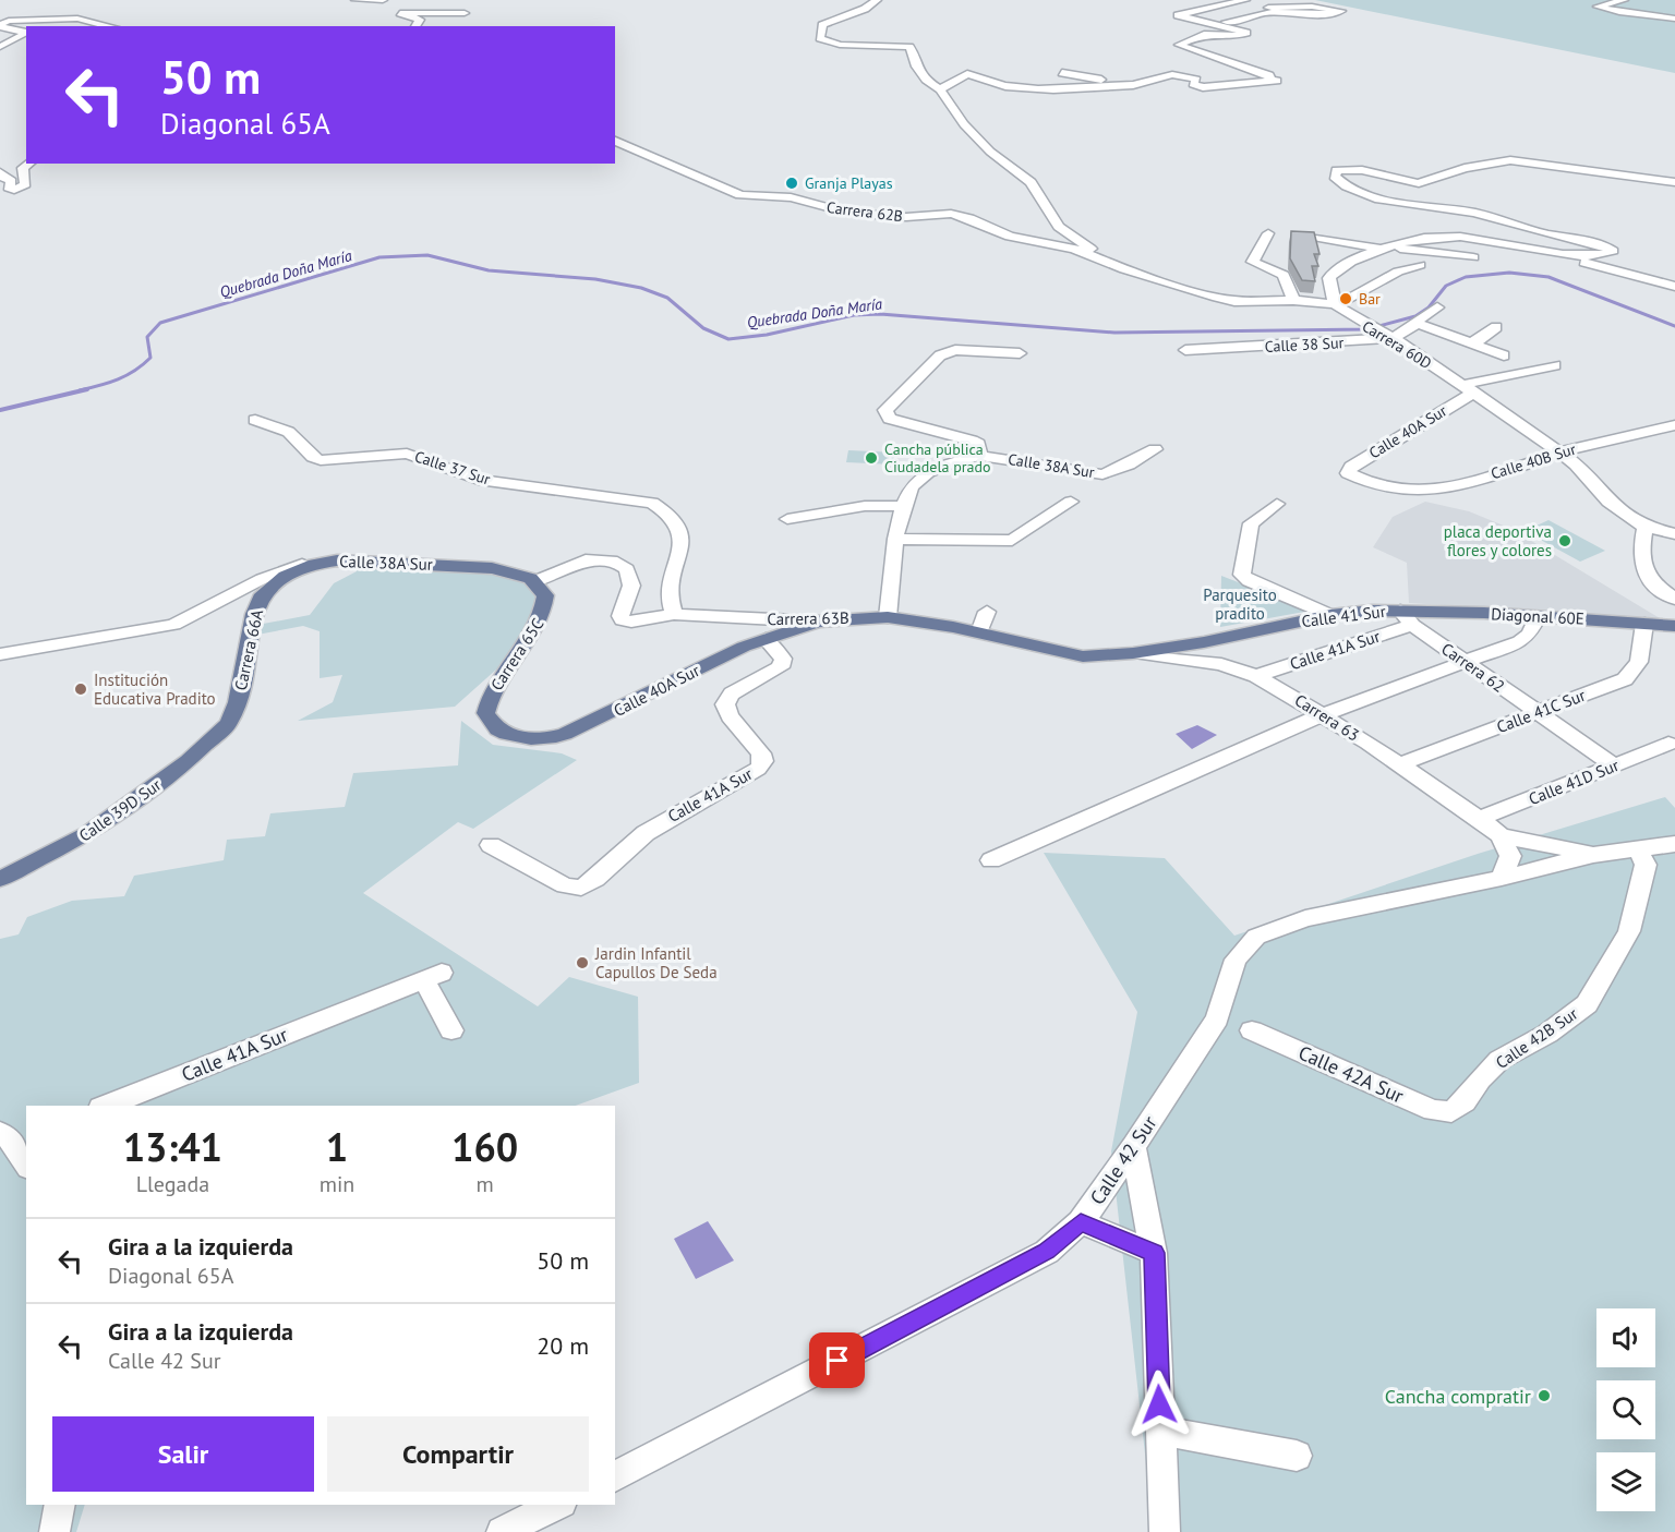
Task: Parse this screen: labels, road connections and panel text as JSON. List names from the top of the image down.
{
  "streets": {
    "main road": [
      "Calle 40A Sur",
      "Calle 38A Sur",
      "Calle 41 Sur",
      "Diagonal 60E",
      "Carrera 63B",
      "Carrera 66A",
      "Carrera 65C",
      "Calle 39D Sur"
    ],
    "street": [
      "Carrera 62B",
      "Calle 38 Sur",
      "Carrera 60D",
      "Calle 40B Sur",
      "Calle 37 Sur",
      "Calle 41A Sur",
      "Carrera 62",
      "Calle 41C Sur",
      "Carrera 63",
      "Calle 41D Sur",
      "Calle 42B Sur",
      "Calle 42A Sur",
      "Calle 42 Sur"
    ]
  },
  "crossings": [
    ["Carrera 62B", "Carrera 60D"],
    ["Calle 38 Sur", "Carrera 60D"],
    ["Carrera 60D", "Calle 40A Sur"],
    ["Carrera 60D", "Calle 40B Sur"],
    ["Calle 40A Sur", "Calle 40B Sur"],
    ["Calle 40A Sur", "Carrera 63B"],
    ["Calle 40A Sur", "Calle 41A Sur"],
    ["Calle 40A Sur", "Carrera 65C"],
    ["Calle 38A Sur", "Carrera 63B"],
    ["Calle 38A Sur", "Carrera 66A"],
    ["Calle 38A Sur", "Carrera 65C"],
    ["Calle 37 Sur", "Carrera 63B"],
    ["Calle 41 Sur", "Diagonal 60E"],
    ["Calle 41 Sur", "Carrera 63B"],
    ["Calle 41 Sur", "Calle 41A Sur"],
    ["Calle 41 Sur", "Carrera 62"],
    ["Calle 41 Sur", "Carrera 63"],
    ["Diagonal 60E", "Calle 41A Sur"],
    ["Diagonal 60E", "Carrera 62"],
    ["Diagonal 60E", "Calle 41C Sur"],
    ["Carrera 63B", "Carrera 65C"],
    ["Carrera 63B", "Carrera 63"],
    ["Carrera 66A", "Calle 39D Sur"],
    ["Calle 41A Sur", "Carrera 62"],
    ["Calle 41A Sur", "Carrera 63"],
    ["Carrera 62", "Calle 41C Sur"],
    ["Carrera 62", "Calle 41D Sur"],
    ["Calle 41C Sur", "Carrera 63"],
    ["Carrera 63", "Calle 41D Sur"],
    ["Carrera 63", "Calle 42B Sur"],
    ["Carrera 63", "Calle 42 Sur"],
    ["Calle 42B Sur", "Calle 42A Sur"]
  ],
  "water": ["Quebrada Doña María"],
  "parks": ["Parquesito pradito"],
  "places": [
    "Granja Playas",
    "Bar",
    "Cancha pública Ciudadela prado",
    "placa deportiva flores y colores",
    "Institución Educativa Pradito",
    "Jardin Infantil Capullos De Seda",
    "Cancha compratir"
  ],
  "page": {
    "turn": ["50 m", "Diagonal 65A"],
    "eta": [
      "13:41",
      "Llegada",
      "1",
      "min",
      "160",
      "m"
    ],
    "list": [
      {
        "name": "Gira a la izquierda",
        "note": "Diagonal 65A",
        "value": "50 m"
      },
      {
        "name": "Gira a la izquierda",
        "note": "Calle 42 Sur",
        "value": "20 m"
      }
    ],
    "buttons": ["Salir", "Compartir"]
  }
}
